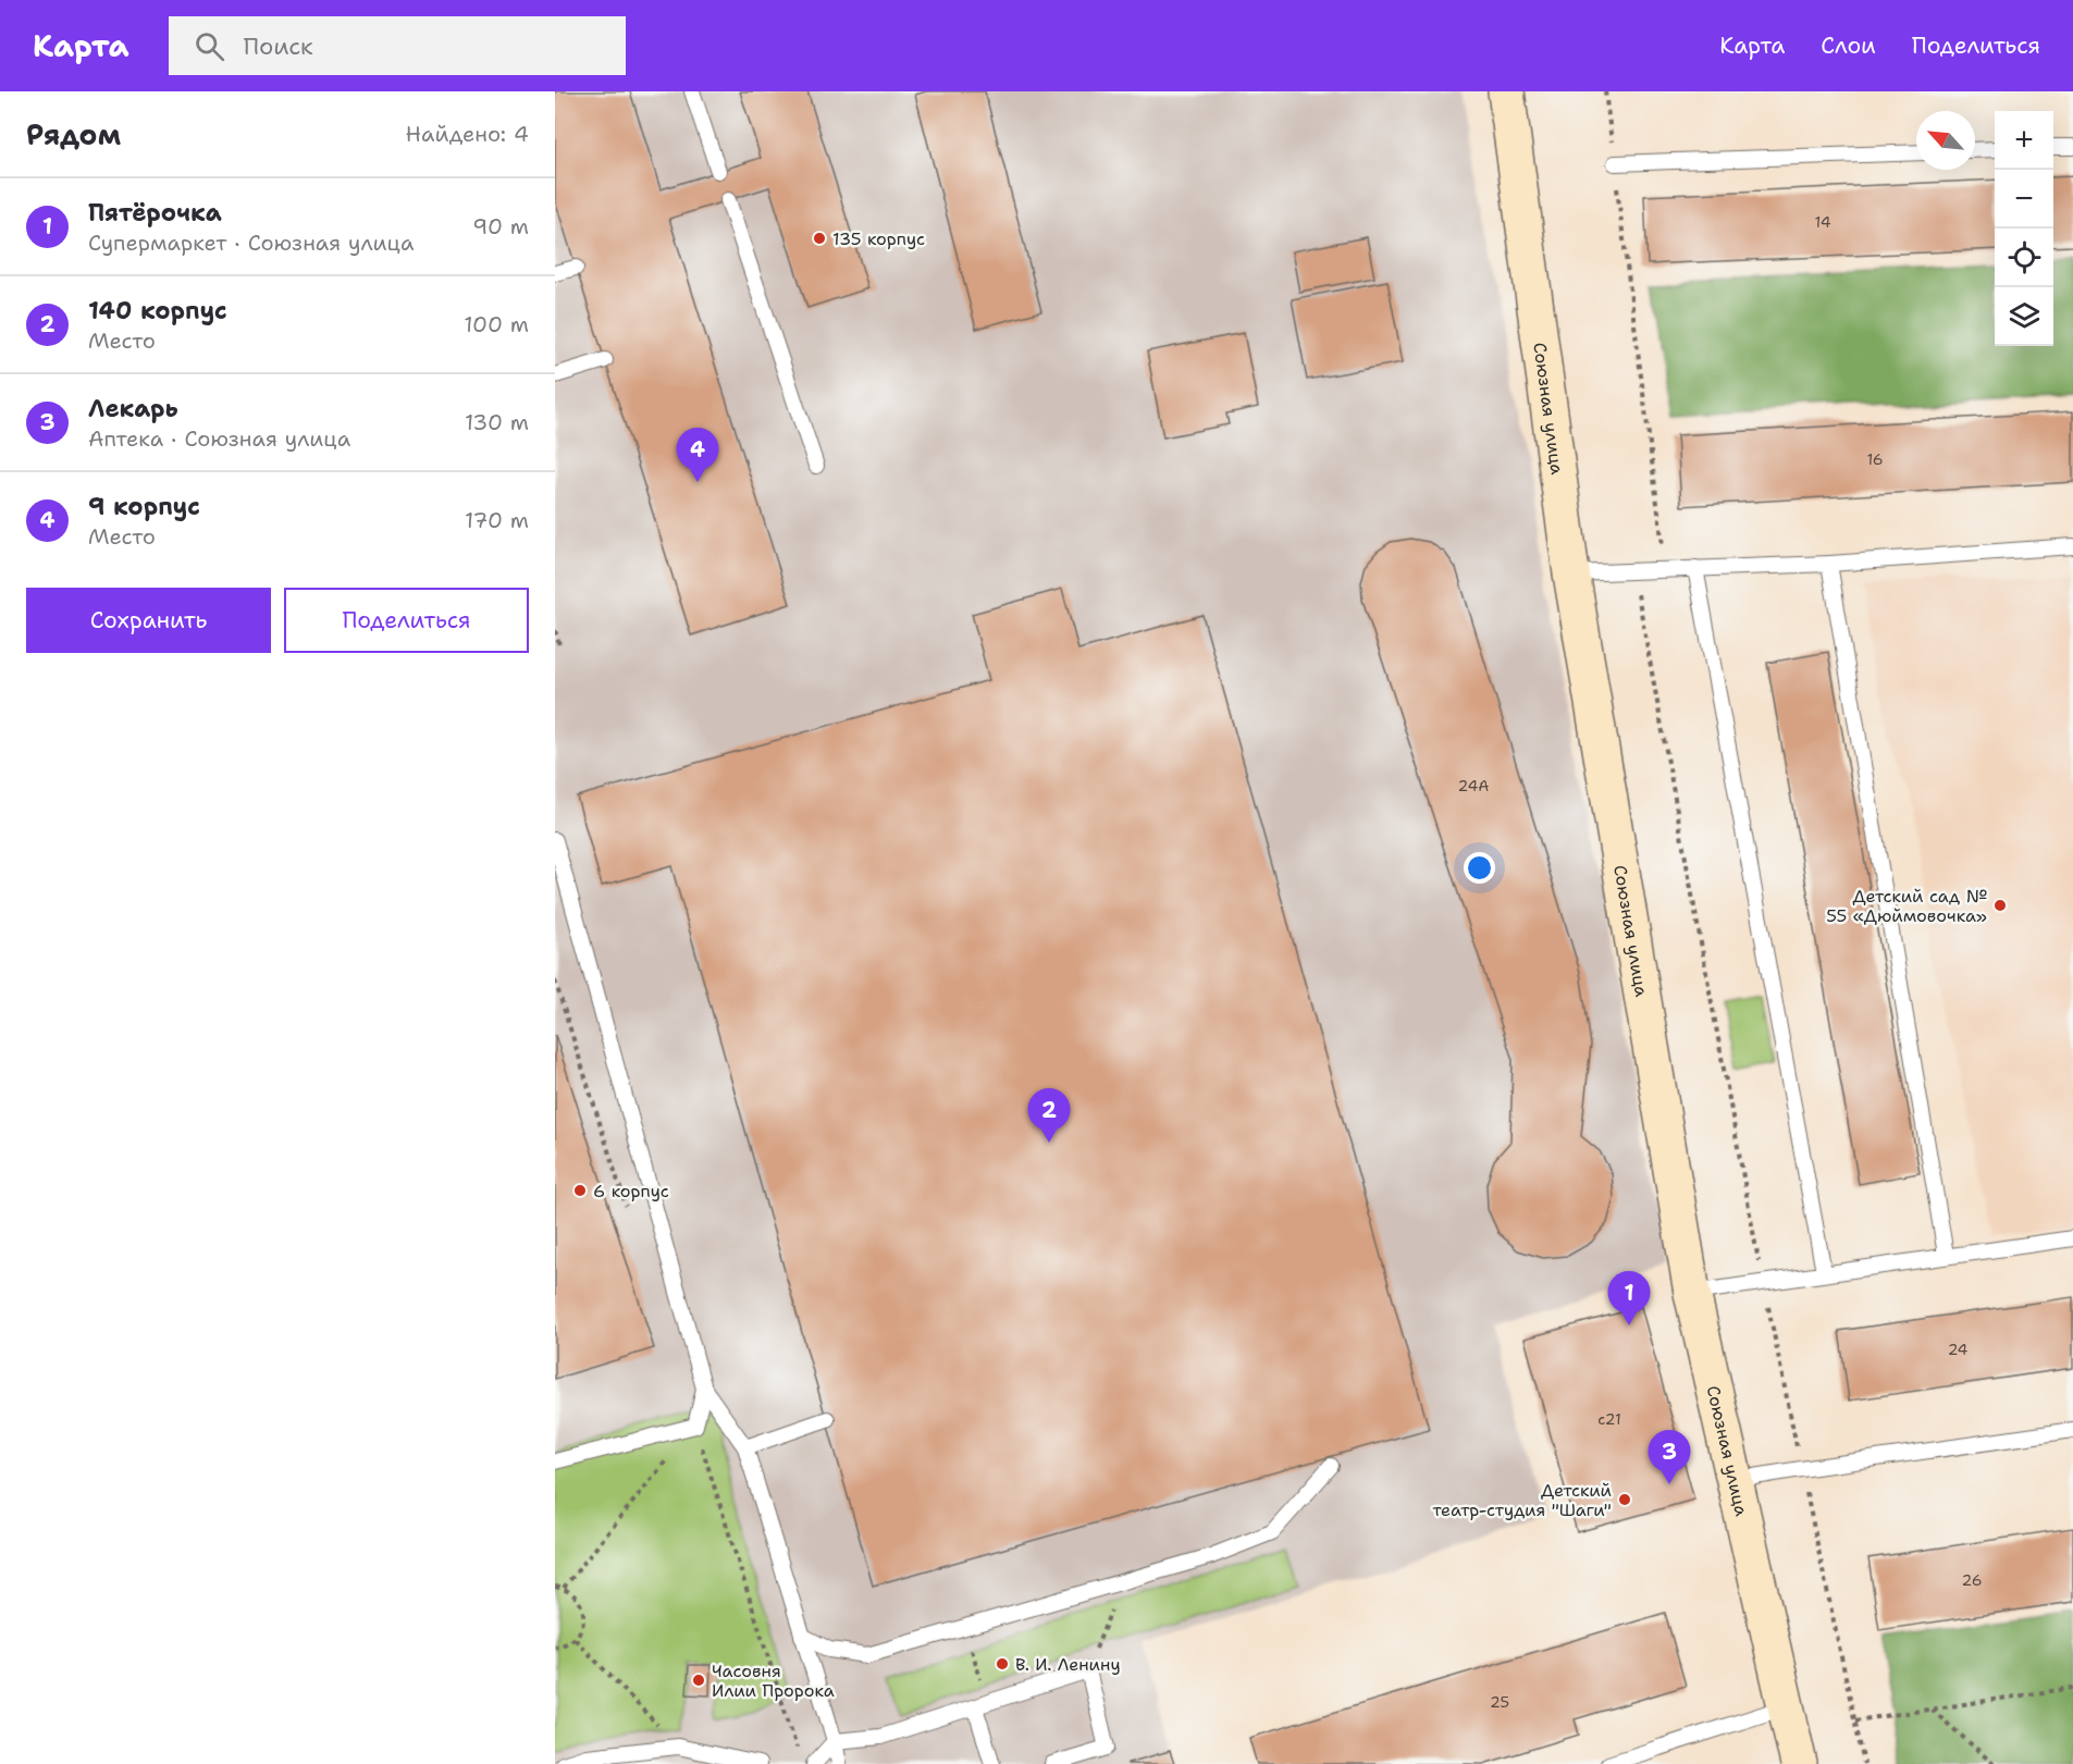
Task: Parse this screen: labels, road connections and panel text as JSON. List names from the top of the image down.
{
  "streets": {
    "street": ["Союзная улица"]
  },
  "places": [
    "135 корпус",
    "Детский сад № 55 «Дюймовочка»",
    "6 корпус",
    "Детский театр-студия \"Шаги\"",
    "В. И. Ленину",
    "Часовня Илии Пророка"
  ],
  "house_numbers": [
    "14",
    "16",
    "24A",
    "24",
    "с21",
    "26",
    "25"
  ],
  "north": "top left",
  "page": {
    "header": "Карта",
    "search": "Поиск",
    "nav": ["Карта", "Слои", "Поделиться"],
    "heading": ["Рядом", "Найдено: 4"],
    "map_buttons": ["+", "−"],
    "list": [
      {
        "mark": "1",
        "name": "Пятёрочка",
        "note": "Супермаркет · Союзная улица",
        "value": "90 m"
      },
      {
        "mark": "2",
        "name": "140 корпус",
        "note": "Место",
        "value": "100 m"
      },
      {
        "mark": "3",
        "name": "Лекарь",
        "note": "Аптека · Союзная улица",
        "value": "130 m"
      },
      {
        "mark": "4",
        "name": "9 корпус",
        "note": "Место",
        "value": "170 m"
      }
    ],
    "pins": [
      "4",
      "2",
      "1",
      "3"
    ],
    "buttons": ["Сохранить", "Поделиться"]
  }
}
